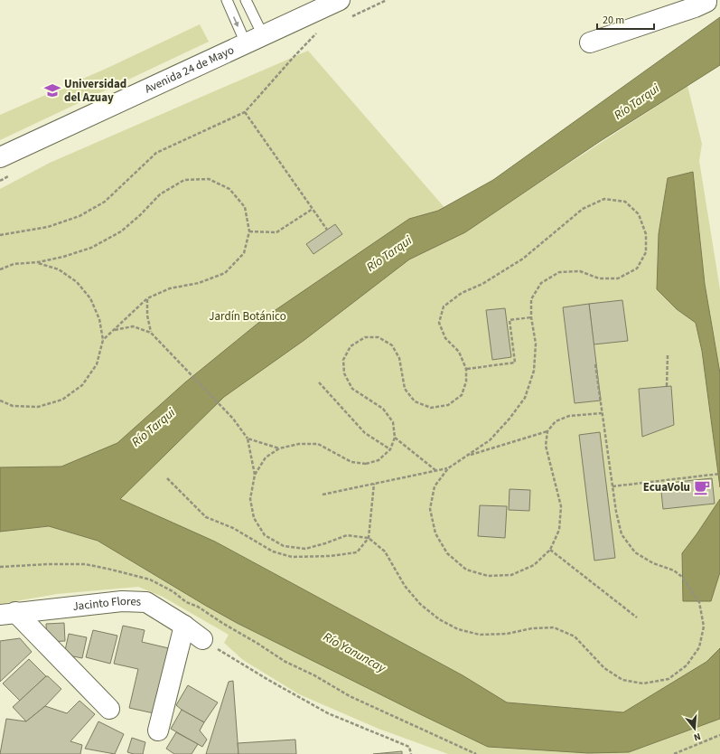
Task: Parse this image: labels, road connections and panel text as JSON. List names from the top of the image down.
{
  "streets": {
    "street": ["Avenida 24 de Mayo", "Jacinto Flores"]
  },
  "water": ["Río Tarqui", "Río Yanuncay"],
  "parks": ["Jardín Botánico"],
  "places": {
    "school or university": ["Universidad del Azuay"],
    "cafe": ["EcuaVolu"]
  },
  "scale_bar": "20 m",
  "north": "bottom"
}
